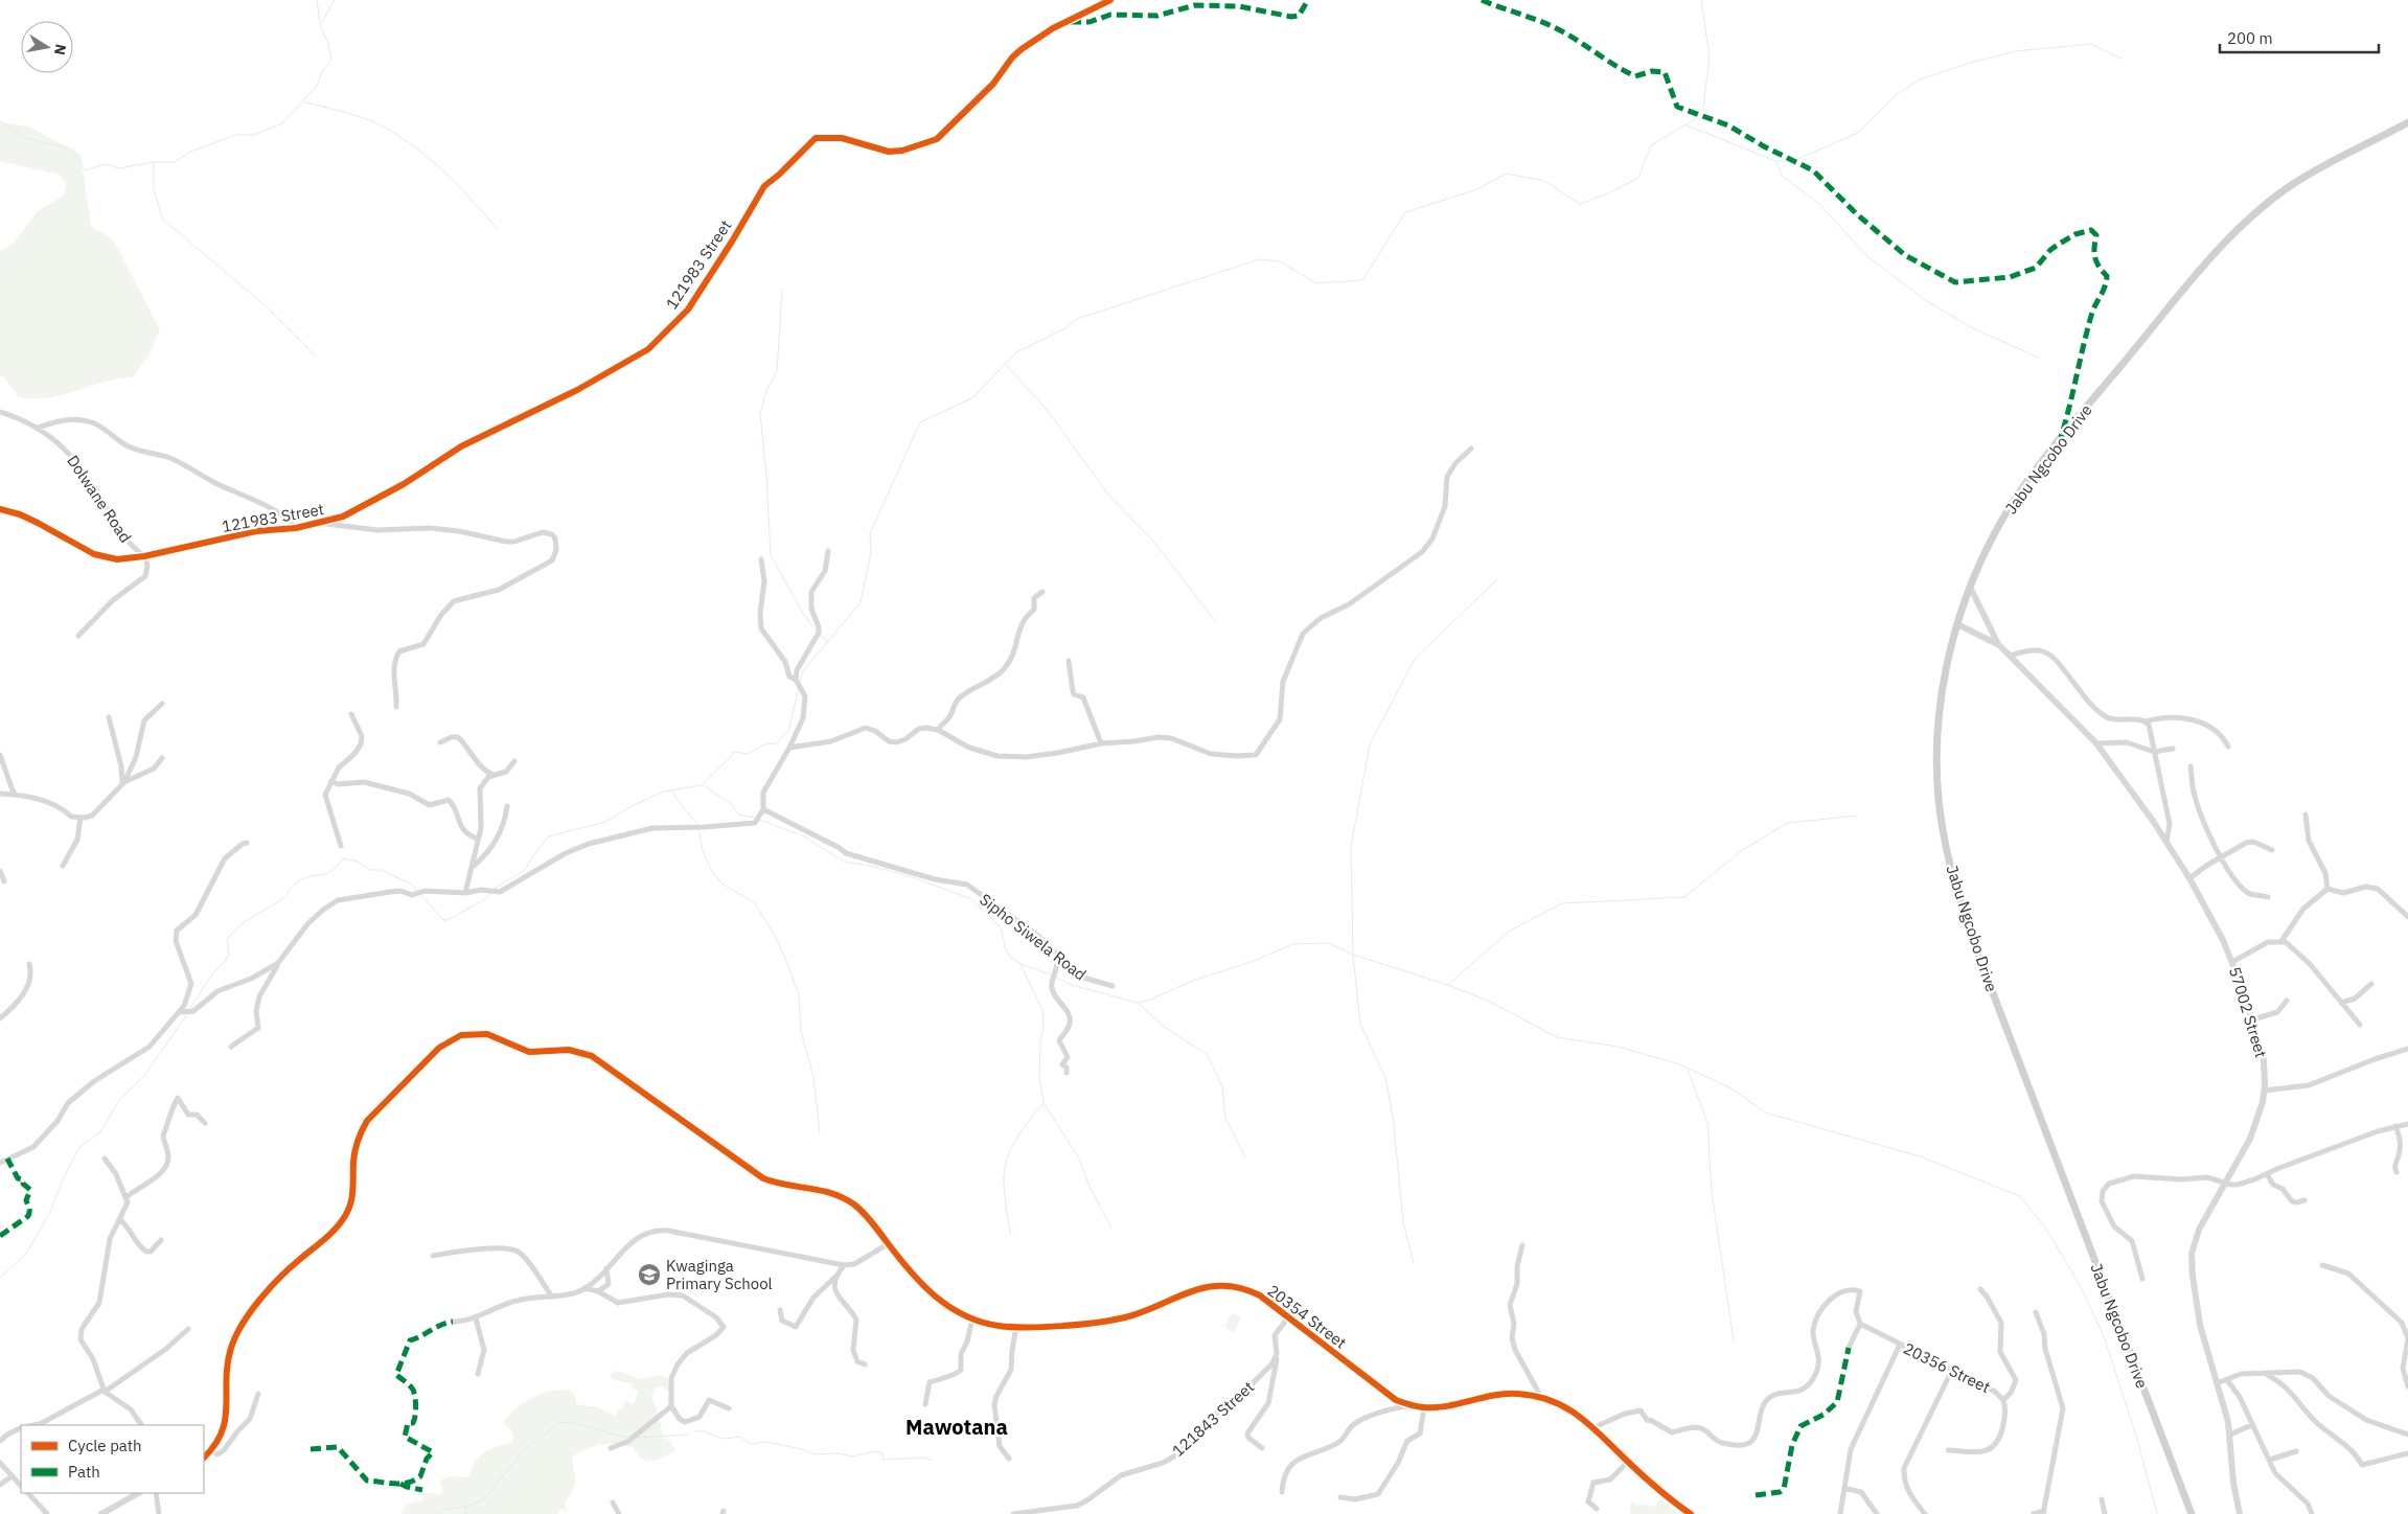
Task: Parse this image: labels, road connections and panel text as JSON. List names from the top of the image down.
{
  "streets": {
    "main road": ["Jabu Ngcobo Drive"],
    "street": [
      "121983 Street",
      "Dolwane Road",
      "Sipho Siwela Road",
      "57002 Street",
      "20354 Street",
      "20356 Street",
      "121843 Street"
    ]
  },
  "crossings": [
    ["121983 Street", "Dolwane Road"],
    ["Jabu Ngcobo Drive", "57002 Street"]
  ],
  "districts": ["Mawotana"],
  "places": {
    "school or university": ["Kwaginga Primary School"]
  },
  "legend": ["Cycle path", "Path"],
  "scale_bar": "200 m",
  "north": "right"
}
